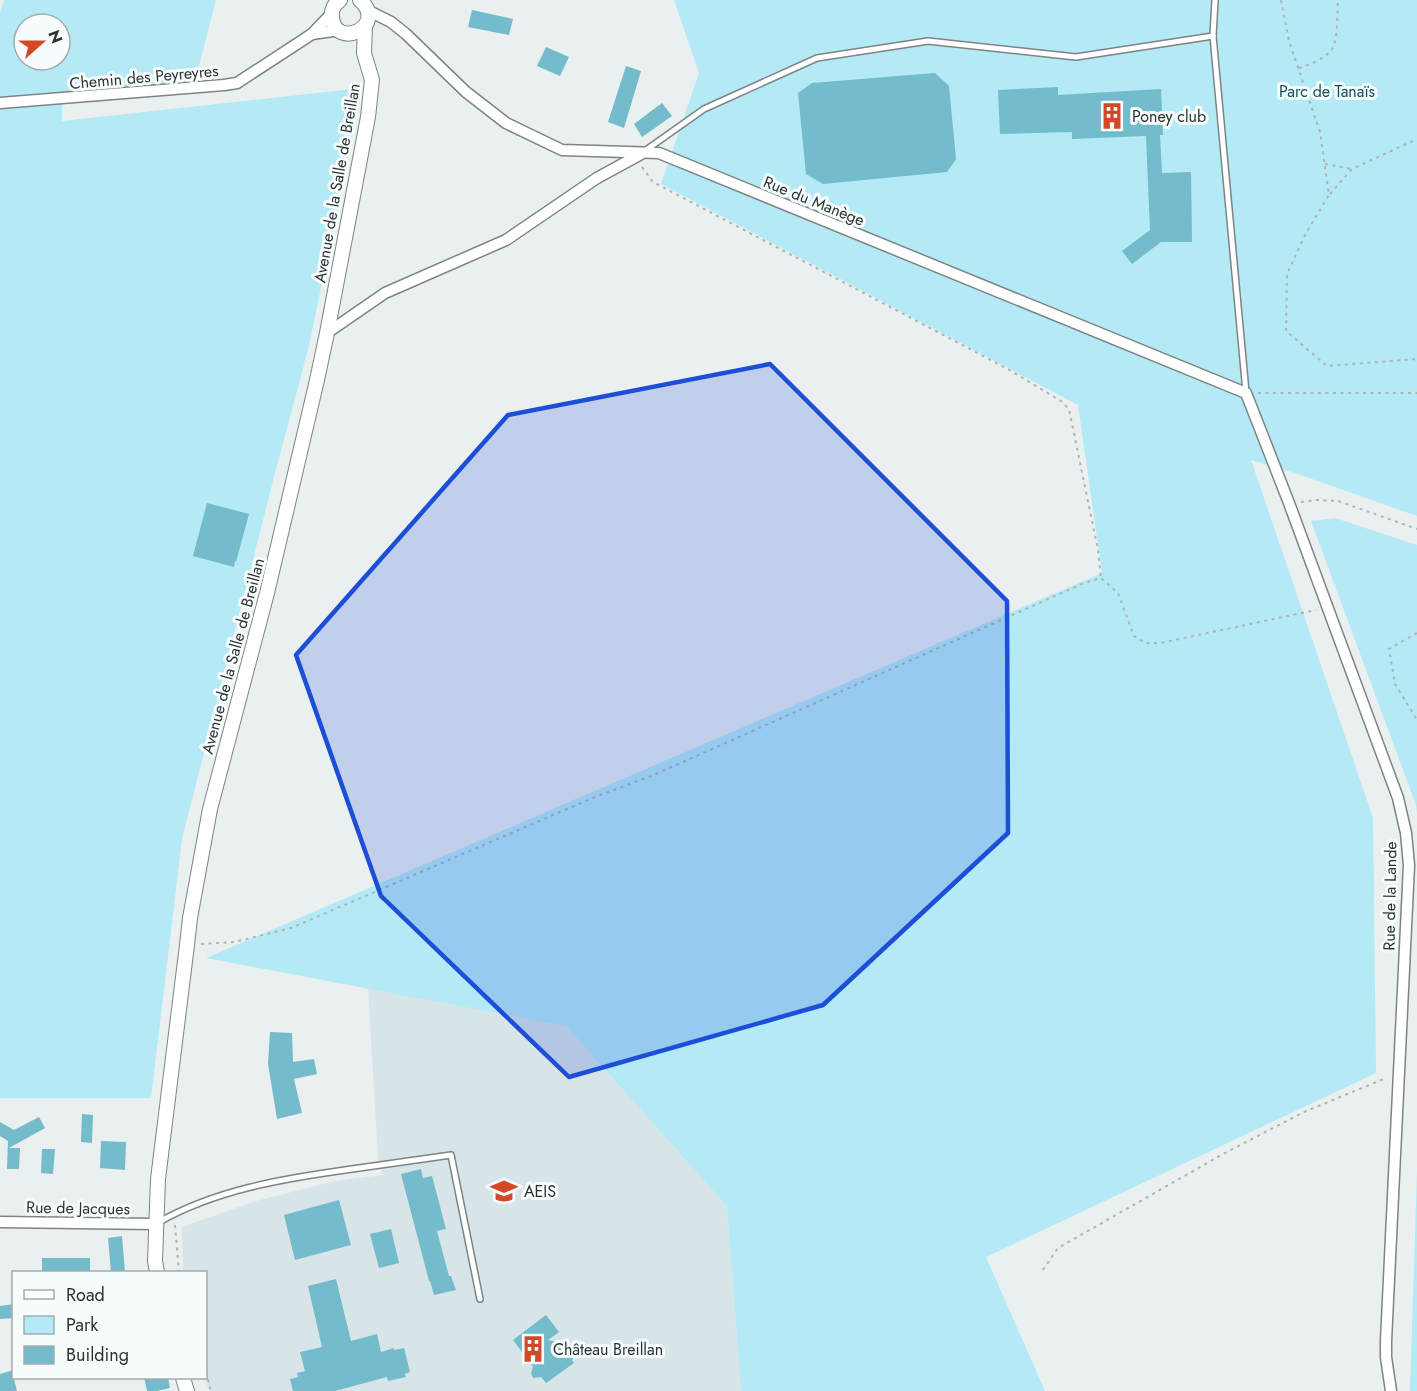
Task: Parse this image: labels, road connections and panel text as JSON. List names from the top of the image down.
{
  "streets": {
    "street": [
      "Chemin des Peyreyres",
      "Avenue de la Salle de Breillan",
      "Rue du Manège",
      "Rue de la Lande",
      "Rue de Jacques"
    ]
  },
  "crossings": [
    ["Chemin des Peyreyres", "Avenue de la Salle de Breillan"],
    ["Avenue de la Salle de Breillan", "Rue du Manège"],
    ["Avenue de la Salle de Breillan", "Rue de Jacques"],
    ["Rue du Manège", "Rue de la Lande"]
  ],
  "parks": ["Parc de Tanaïs"],
  "places": {
    "building": ["Poney club", "Château Breillan"],
    "school or university": ["AEIS"]
  },
  "legend": ["Road", "Park", "Building"],
  "north": "right"
}
